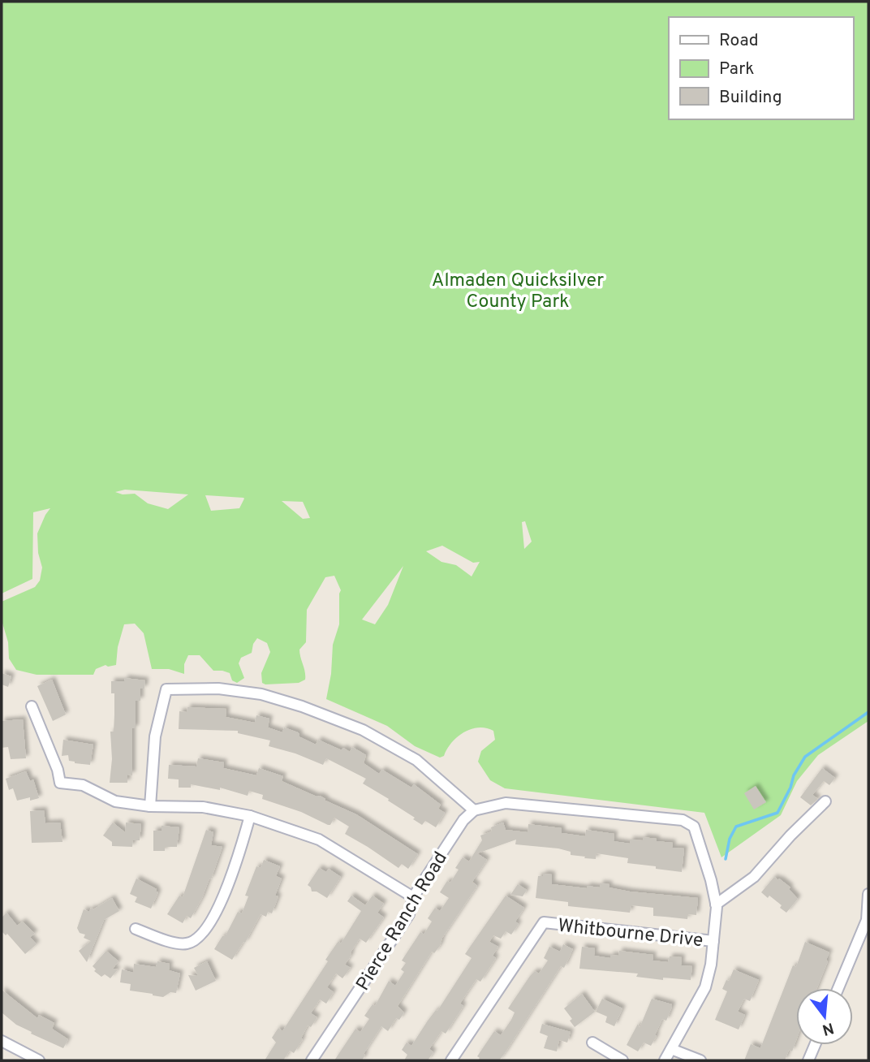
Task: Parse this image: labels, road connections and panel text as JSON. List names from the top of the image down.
{
  "streets": {
    "street": ["Pierce Ranch Road", "Whitbourne Drive"]
  },
  "parks": ["Almaden Quicksilver County Park"],
  "legend": ["Road", "Park", "Building"],
  "north": "bottom"
}
